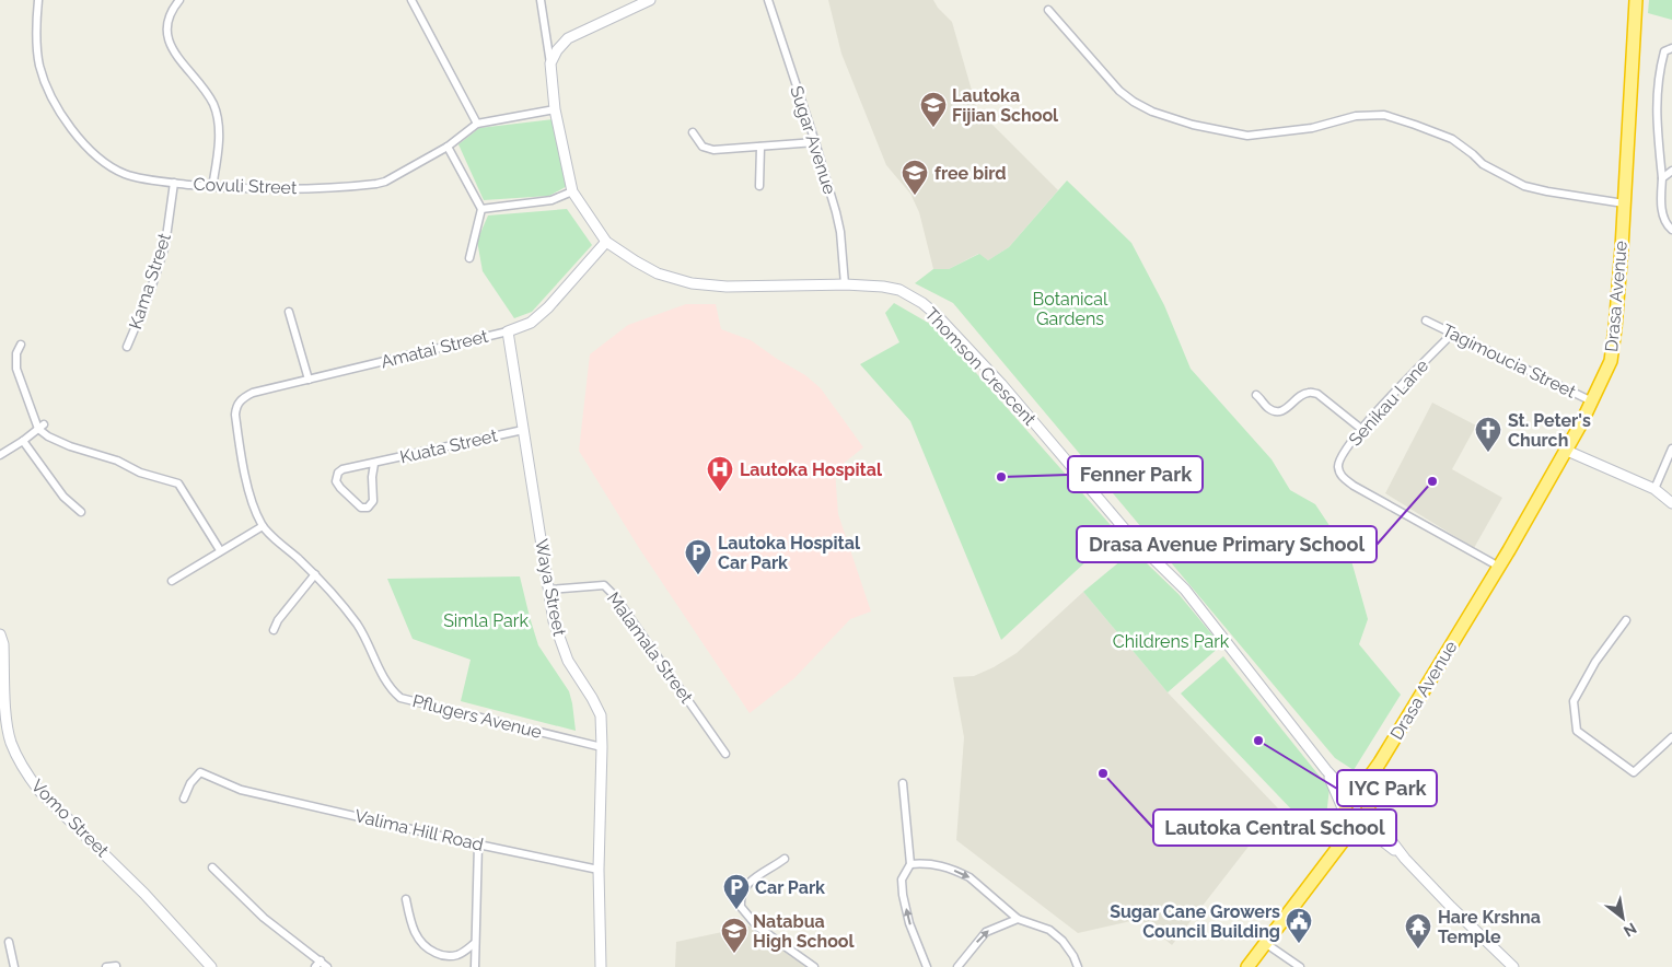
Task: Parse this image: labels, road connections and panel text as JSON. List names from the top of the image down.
{
  "streets": {
    "highway": ["Drasa Avenue"],
    "main road": [
      "Amatai Street",
      "Thomson Crescent",
      "Waya Street",
      "Vomo Street"
    ],
    "street": [
      "Sugar Avenue",
      "Covuli Street",
      "Kama Street",
      "Tagimoucia Street",
      "Senikau Lane",
      "Kuata Street",
      "Malamala Street",
      "Pflugers Avenue",
      "Valima Hill Road"
    ]
  },
  "crossings": [
    ["Sugar Avenue", "Thomson Crescent"],
    ["Covuli Street", "Kama Street"],
    ["Covuli Street", "Thomson Crescent"],
    ["Drasa Avenue", "Tagimoucia Street"],
    ["Drasa Avenue", "Thomson Crescent"],
    ["Drasa Avenue", "Senikau Lane"],
    ["Amatai Street", "Thomson Crescent"],
    ["Amatai Street", "Waya Street"],
    ["Amatai Street", "Pflugers Avenue"],
    ["Tagimoucia Street", "Senikau Lane"],
    ["Kuata Street", "Waya Street"],
    ["Waya Street", "Malamala Street"],
    ["Waya Street", "Pflugers Avenue"],
    ["Waya Street", "Valima Hill Road"]
  ],
  "parks": ["Botanical Gardens", "Simla Park", "Childrens Park"],
  "places": {
    "school or university": ["Lautoka Fijian School", "free bird", "Natabua High School"],
    "church": ["St. Peter's Church"],
    "other": [
      "Fenner Park",
      "Drasa Avenue Primary School",
      "IYC Park",
      "Lautoka Central School"
    ],
    "hospital": ["Lautoka Hospital"],
    "parking": ["Lautoka Hospital Car Park", "Car Park"],
    "public building": ["Sugar Cane Growers Council Building"],
    "temple": ["Hare Krshna Temple"]
  },
  "north": "bottom right"
}
